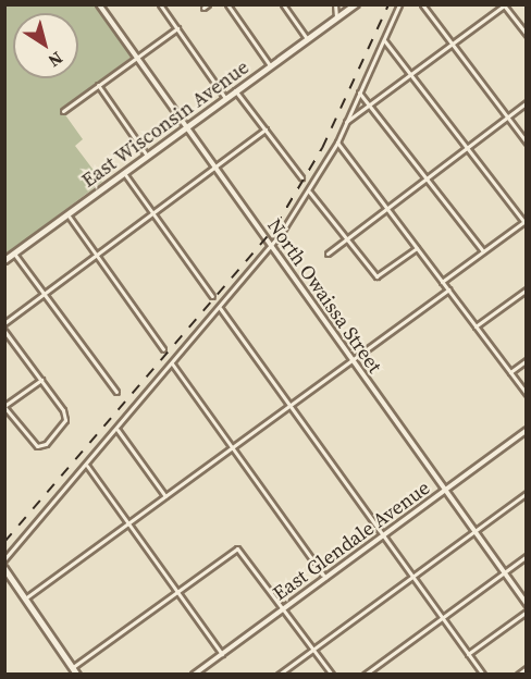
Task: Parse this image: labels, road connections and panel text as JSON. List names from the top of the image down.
{
  "streets": {
    "main road": ["East Wisconsin Avenue"],
    "street": ["North Owaissa Street", "East Glendale Avenue"]
  },
  "crossings": [
    ["East Wisconsin Avenue", "North Owaissa Street"],
    ["North Owaissa Street", "East Glendale Avenue"]
  ],
  "north": "bottom right"
}
